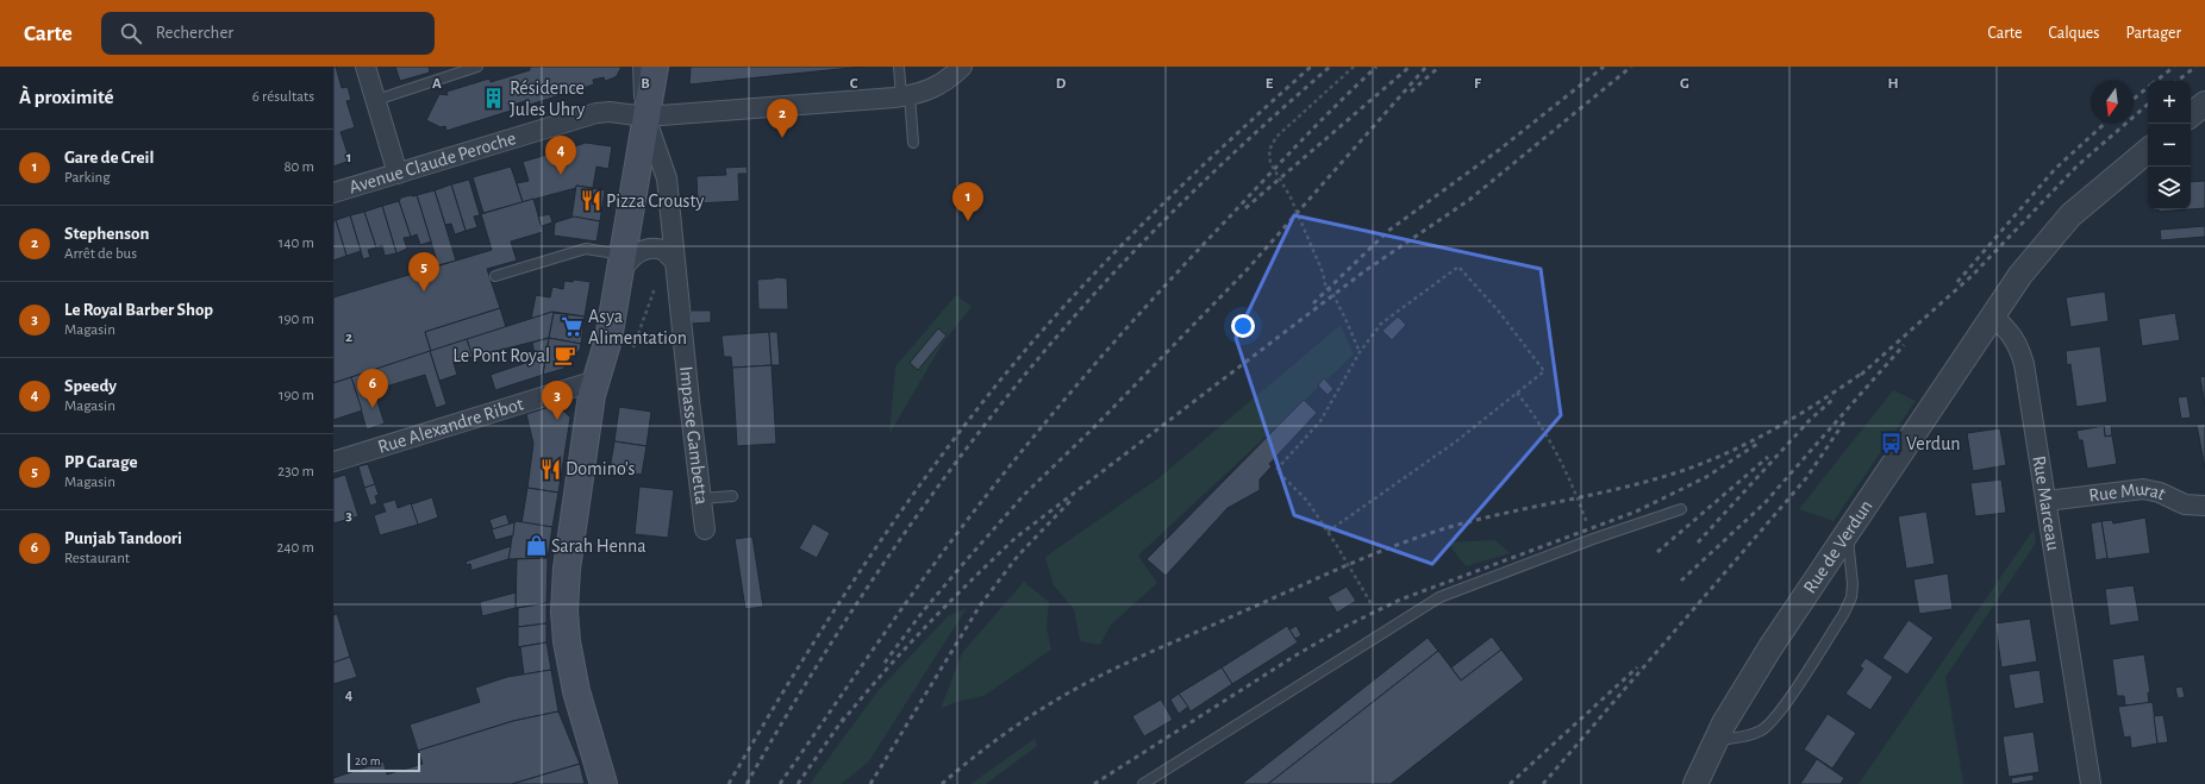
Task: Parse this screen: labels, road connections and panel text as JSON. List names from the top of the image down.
{
  "streets": {
    "street": [
      "Avenue Claude Peroche",
      "Rue Alexandre Ribot",
      "Impasse Gambetta",
      "Rue Murat",
      "Rue Marceau",
      "Rue de Verdun"
    ]
  },
  "crossings": [
    ["Avenue Claude Peroche", "Impasse Gambetta"],
    ["Rue Murat", "Rue Marceau"],
    ["Rue Marceau", "Rue de Verdun"]
  ],
  "places": {
    "building": ["Résidence Jules Uhry"],
    "restaurant": ["Pizza Crousty", "Domino's"],
    "supermarket": ["Asya Alimentation"],
    "cafe": ["Le Pont Royal"],
    "bus stop": ["Verdun"],
    "shop": ["Sarah Henna"]
  },
  "scale_bar": "20 m",
  "north": "bottom",
  "page": {
    "header": "Carte",
    "search": "Rechercher",
    "nav": ["Carte", "Calques", "Partager"],
    "heading": ["À proximité", "6 résultats"],
    "map_buttons": ["+", "−"],
    "pins": [
      "2",
      "4",
      "1",
      "5",
      "6",
      "3"
    ],
    "list": [
      {
        "mark": "1",
        "name": "Gare de Creil",
        "note": "Parking",
        "value": "80 m"
      },
      {
        "mark": "2",
        "name": "Stephenson",
        "note": "Arrêt de bus",
        "value": "140 m"
      },
      {
        "mark": "3",
        "name": "Le Royal Barber Shop",
        "note": "Magasin",
        "value": "190 m"
      },
      {
        "mark": "4",
        "name": "Speedy",
        "note": "Magasin",
        "value": "190 m"
      },
      {
        "mark": "5",
        "name": "PP Garage",
        "note": "Magasin",
        "value": "230 m"
      },
      {
        "mark": "6",
        "name": "Punjab Tandoori",
        "note": "Restaurant",
        "value": "240 m"
      }
    ],
    "scale": "20 m"
  },
  "grid": {
    "columns": [
      "A",
      "B",
      "C",
      "D",
      "E",
      "F",
      "G",
      "H"
    ],
    "rows": [
      "1",
      "2",
      "3",
      "4"
    ]
  }
}
